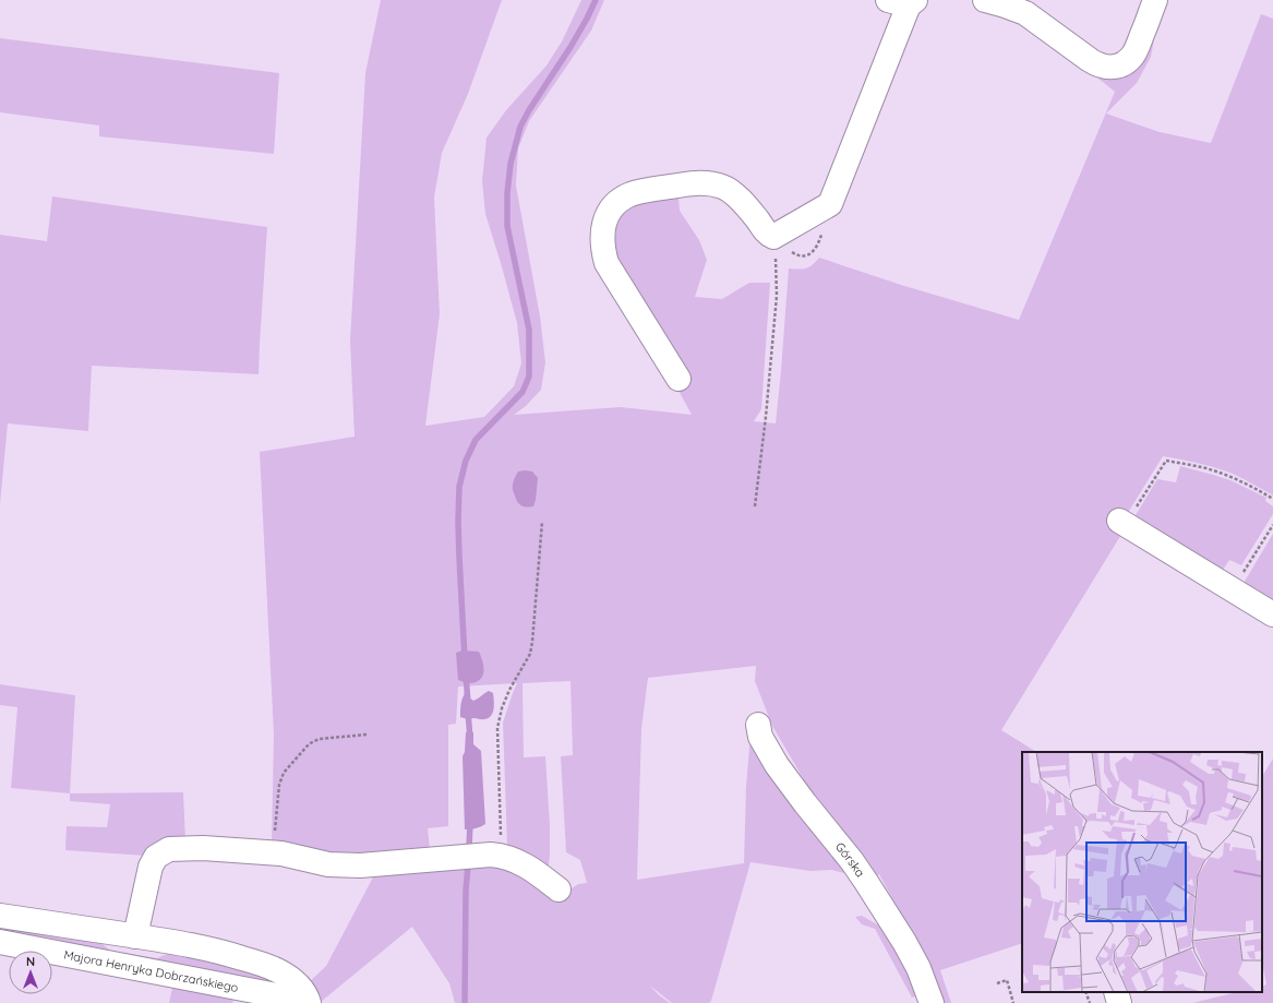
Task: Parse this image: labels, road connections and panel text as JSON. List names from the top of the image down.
{
  "streets": {
    "street": ["Górska", "Majora Henryka Dobrzańskiego"]
  },
  "north": "top"
}
